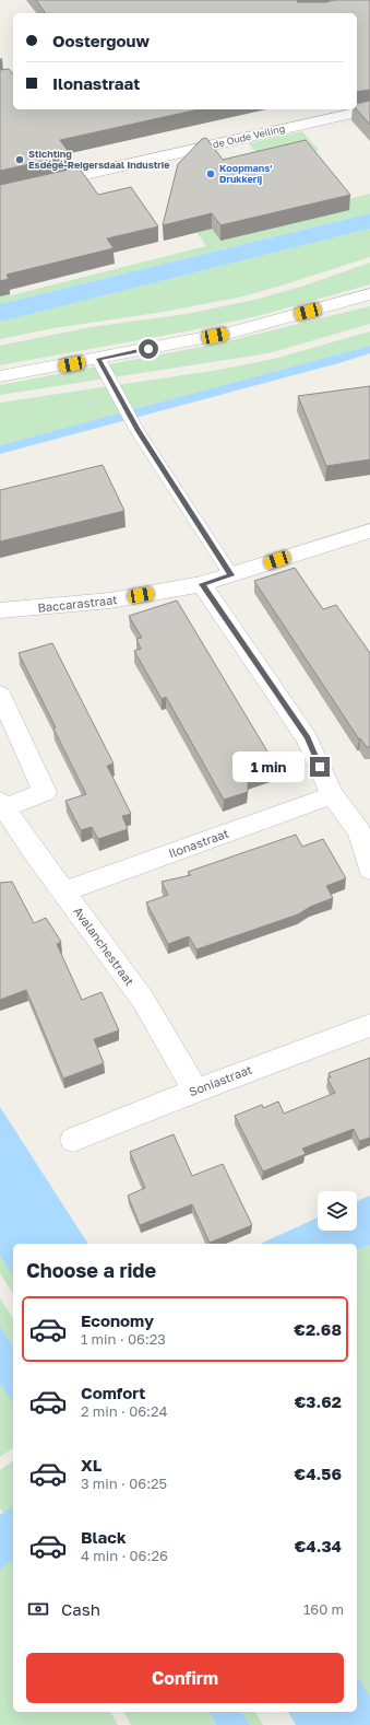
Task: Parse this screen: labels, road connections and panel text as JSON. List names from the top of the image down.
{
  "streets": {
    "street": [
      "de Oude Veiling",
      "Baccarastraat",
      "Ilonastraat",
      "Avalanchestraat",
      "Soniastraat"
    ]
  },
  "crossings": [
    ["Ilonastraat", "Avalanchestraat"],
    ["Avalanchestraat", "Soniastraat"]
  ],
  "places": ["Stichting Esdégé-Reigersdaal Industrie", "Koopmans' Drukkerij"],
  "page": {
    "banner": ["Oostergouw", "Ilonastraat"],
    "bubble": "1 min",
    "heading": "Choose a ride",
    "list": [
      {
        "name": "Economy",
        "note": "1 min · 06:23",
        "value": "€2.68"
      },
      {
        "name": "Comfort",
        "note": "2 min · 06:24",
        "value": "€3.62"
      },
      {
        "name": "XL",
        "note": "3 min · 06:25",
        "value": "€4.56"
      },
      {
        "name": "Black",
        "note": "4 min · 06:26",
        "value": "€4.34"
      }
    ],
    "pay": ["Cash", "160 m"],
    "buttons": "Confirm"
  }
}
